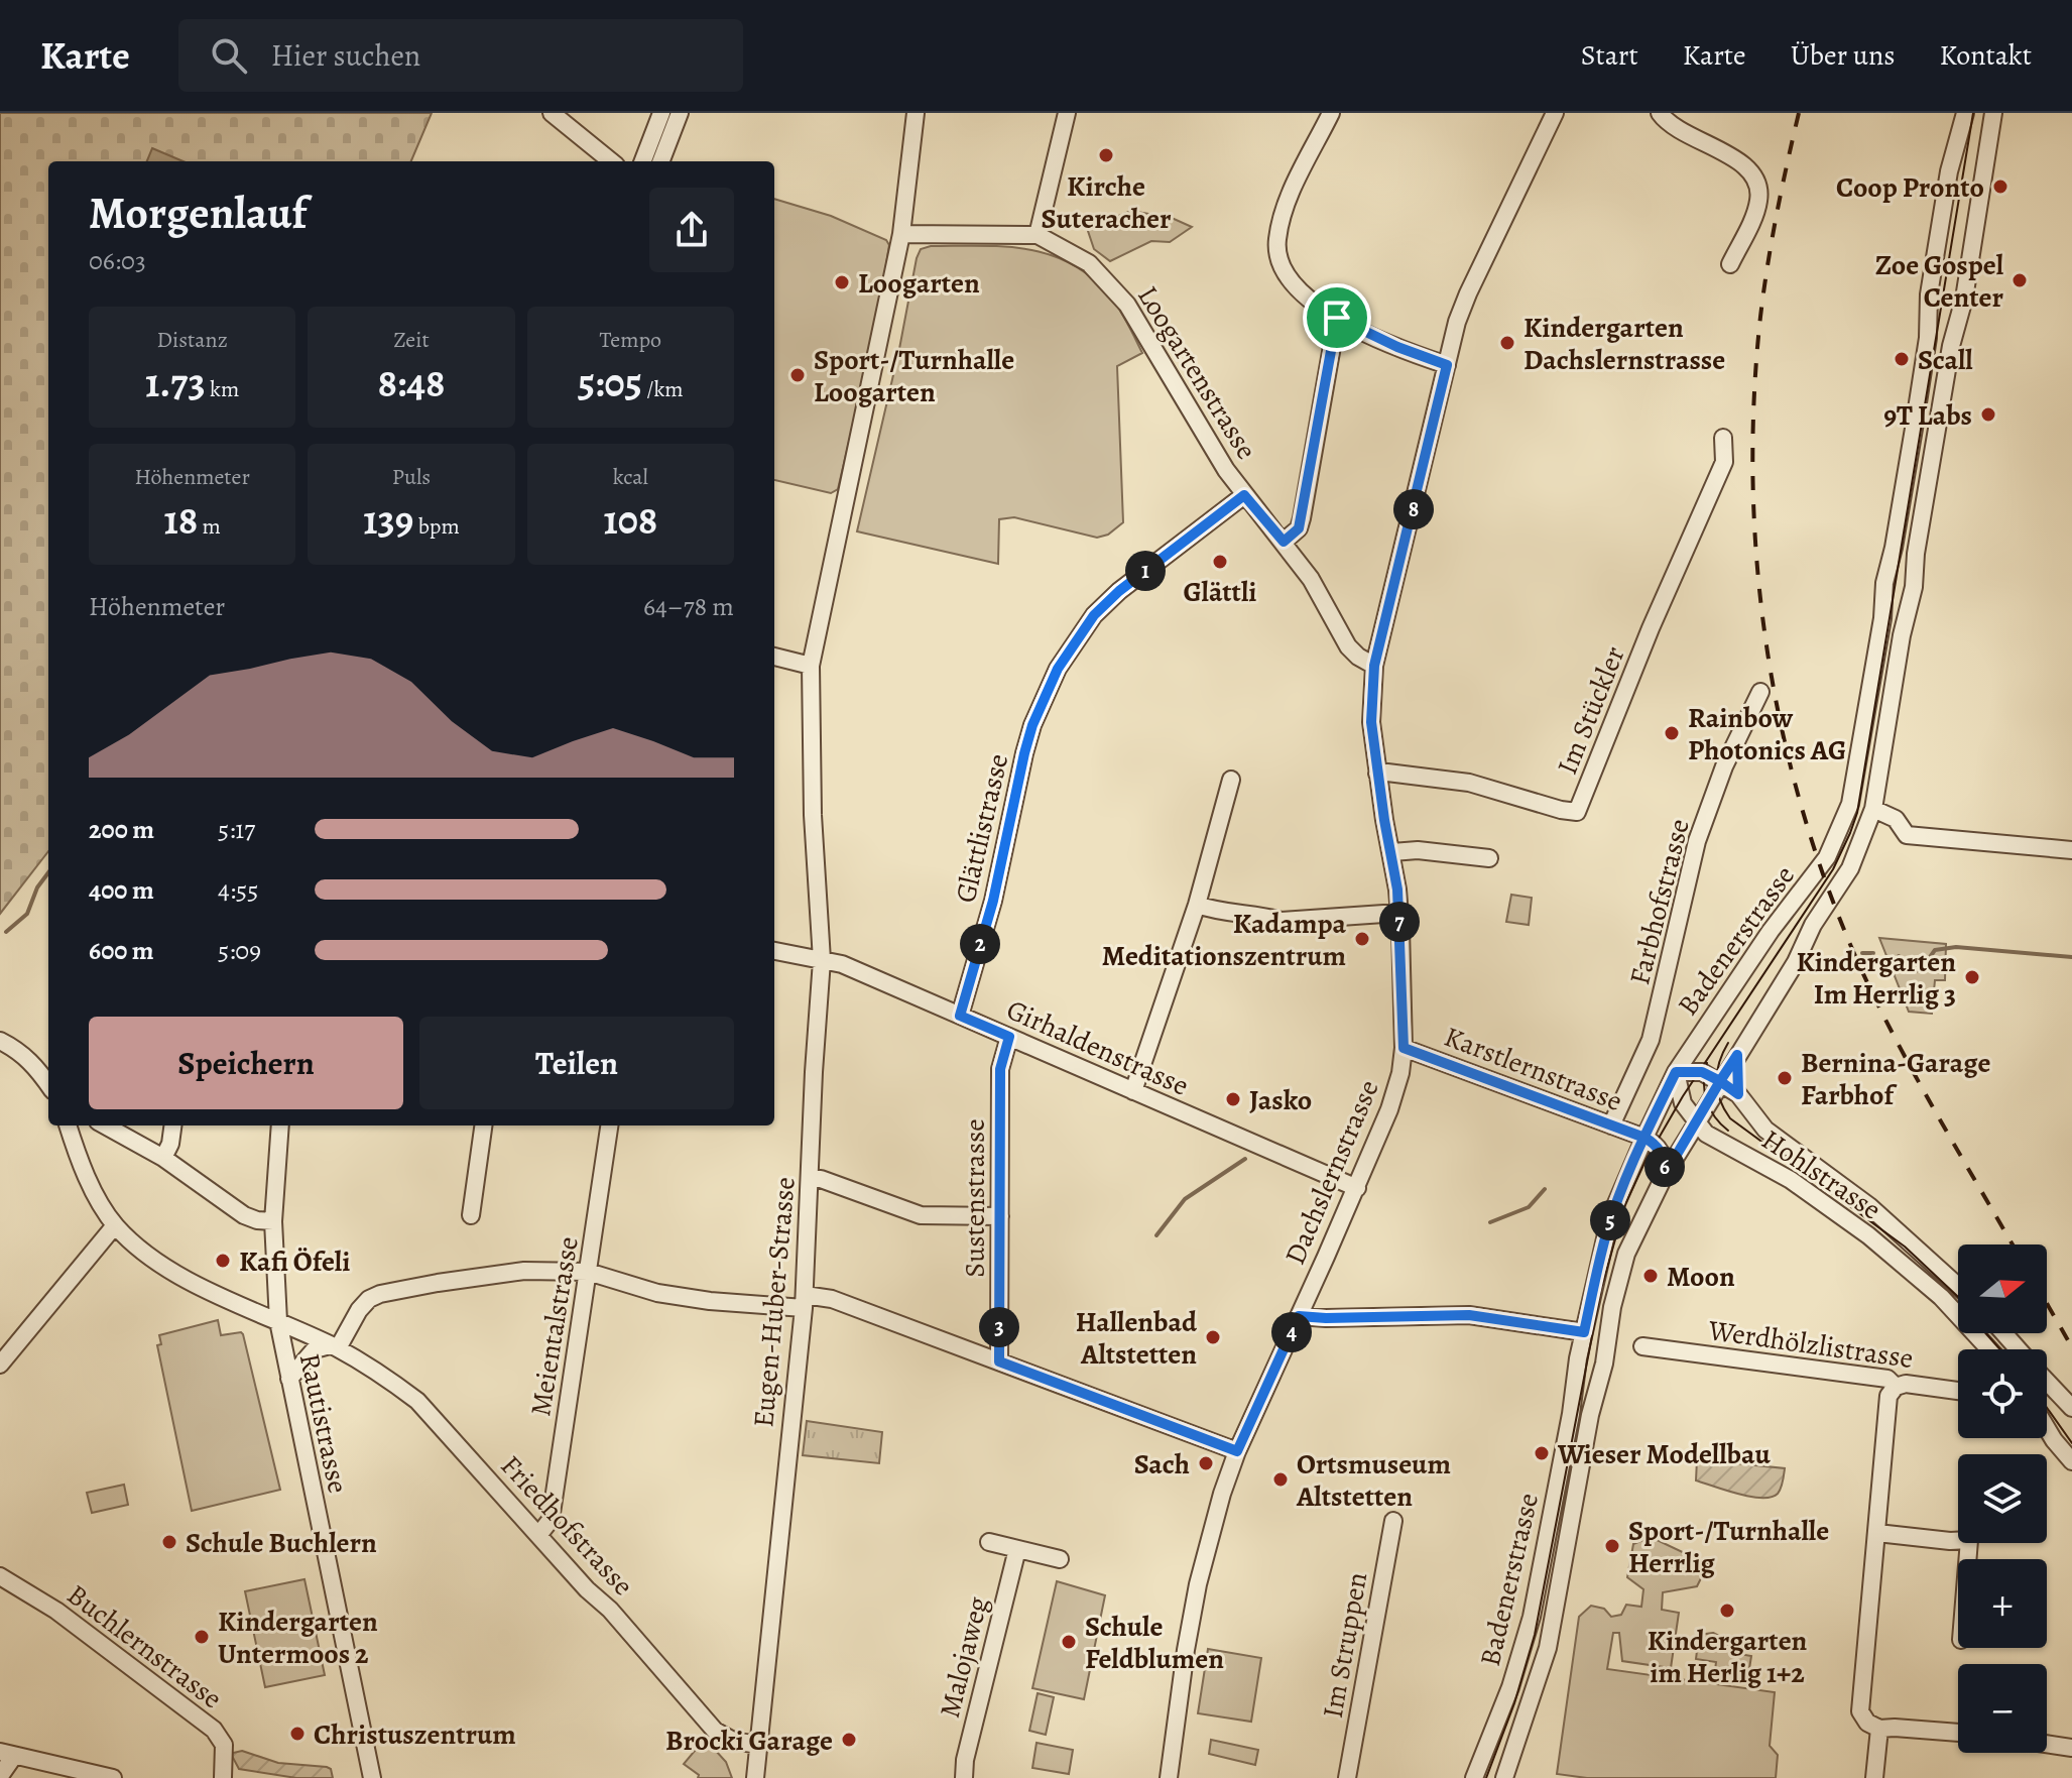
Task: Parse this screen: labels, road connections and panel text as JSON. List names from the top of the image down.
{
  "streets": {
    "street": [
      "Loogartenstrasse",
      "Im Stückler",
      "Glättlistrasse",
      "Farbhofstrasse",
      "Badenerstrasse",
      "Girhaldenstrasse",
      "Karstlernstrasse",
      "Dachslernstrasse",
      "Hohlstrasse",
      "Sustenstrasse",
      "Eugen-Huber-Strasse",
      "Meientalstrasse",
      "Werdhölzlistrasse",
      "Rautistrasse",
      "Friedhofstrasse",
      "Im Struppen",
      "Buchlernstrasse",
      "Malojaweg"
    ]
  },
  "crossings": [
    ["Loogartenstrasse", "Glättlistrasse"],
    ["Loogartenstrasse", "Dachslernstrasse"],
    ["Loogartenstrasse", "Eugen-Huber-Strasse"],
    ["Im Stückler", "Dachslernstrasse"],
    ["Glättlistrasse", "Girhaldenstrasse"],
    ["Farbhofstrasse", "Karstlernstrasse"],
    ["Badenerstrasse", "Karstlernstrasse"],
    ["Badenerstrasse", "Hohlstrasse"],
    ["Girhaldenstrasse", "Dachslernstrasse"],
    ["Girhaldenstrasse", "Sustenstrasse"],
    ["Girhaldenstrasse", "Eugen-Huber-Strasse"],
    ["Karstlernstrasse", "Dachslernstrasse"],
    ["Eugen-Huber-Strasse", "Friedhofstrasse"],
    ["Meientalstrasse", "Friedhofstrasse"],
    ["Rautistrasse", "Friedhofstrasse"]
  ],
  "places": [
    "Kirche Suteracher",
    "Coop Pronto",
    "Zoe Gospel Center",
    "Loogarten",
    "Kindergarten Dachslernstrasse",
    "Scall",
    "Sport-/Turnhalle Loogarten",
    "9T Labs",
    "Glättli",
    "Rainbow Photonics AG",
    "Kadampa Meditationszentrum",
    "Kindergarten Im Herrlig 3",
    "Bernina-Garage Farbhof",
    "Jasko",
    "Kafi Öfeli",
    "Moon",
    "Hallenbad Altstetten",
    "Wieser Modellbau",
    "Sach",
    "Ortsmuseum Altstetten",
    "Schule Buchlern",
    "Sport-/Turnhalle Herrlig",
    "Kindergarten im Herlig 1+2",
    "Kindergarten Untermoos 2",
    "Schule Feldblumen",
    "Christuszentrum",
    "Brocki Garage"
  ],
  "north": "right",
  "page": {
    "header": "Karte",
    "search": "Hier suchen",
    "nav": [
      "Start",
      "Karte",
      "Über uns",
      "Kontakt"
    ],
    "heading": ["Morgenlauf", "06:03"],
    "stats": [
      ["Distanz", "1.73 km"],
      ["Zeit", "8:48"],
      ["Tempo", "5:05 /km"],
      ["Höhenmeter", "18 m"],
      ["Puls", "139 bpm"],
      ["kcal", "108"]
    ],
    "pins": [
      "8",
      "1",
      "7",
      "2",
      "6",
      "5",
      "3",
      "4"
    ],
    "chart": ["Höhenmeter", "64–78 m"],
    "list": [
      {
        "name": "200 m",
        "note": "5:17"
      },
      {
        "name": "400 m",
        "note": "4:55"
      },
      {
        "name": "600 m",
        "note": "5:09"
      }
    ],
    "buttons": ["Speichern", "Teilen"],
    "map_buttons": ["+", "−"]
  }
}
